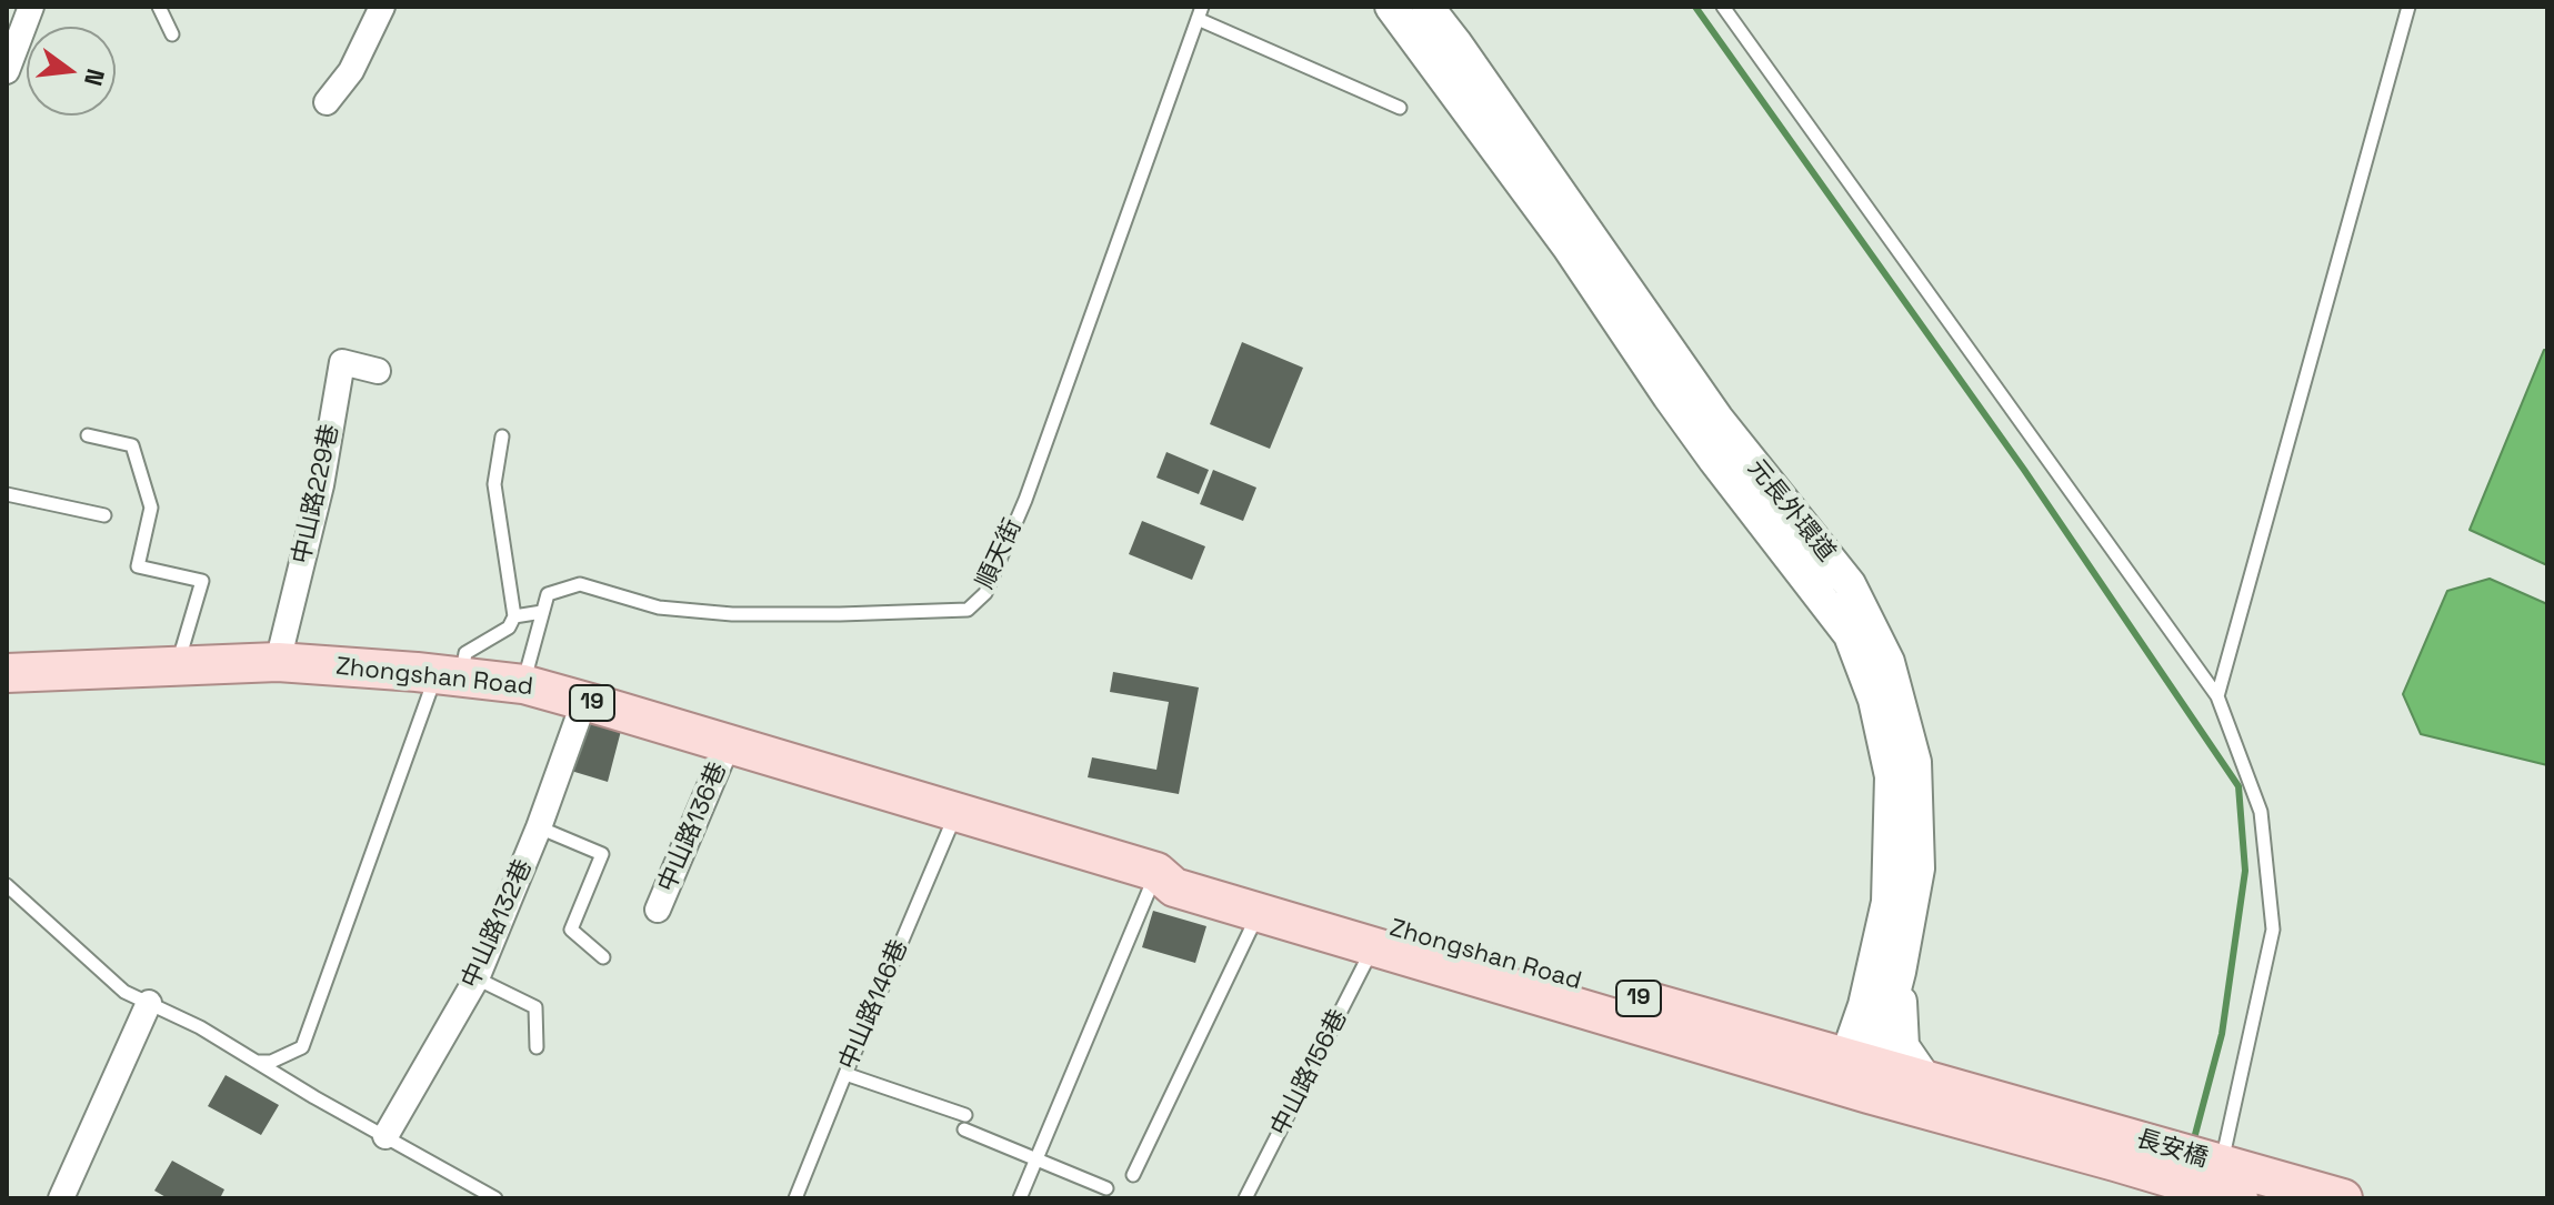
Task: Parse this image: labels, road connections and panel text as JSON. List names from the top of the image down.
{
  "streets": {
    "main road": ["Zhongshan Road", "19", "長安橋"],
    "street": [
      "中山路229巷",
      "元長外環道",
      "中山路136巷",
      "中山路132巷"
    ],
    "lane": ["順天街", "中山路146巷", "中山路156巷"]
  },
  "crossings": [
    ["中山路229巷", "Zhongshan Road"],
    ["元長外環道", "Zhongshan Road"],
    ["Zhongshan Road", "中山路136巷"],
    ["Zhongshan Road", "中山路132巷"],
    ["Zhongshan Road", "中山路146巷"],
    ["Zhongshan Road", "中山路156巷"],
    ["Zhongshan Road", "長安橋"],
    ["19", "長安橋"]
  ],
  "north": "right"
}
